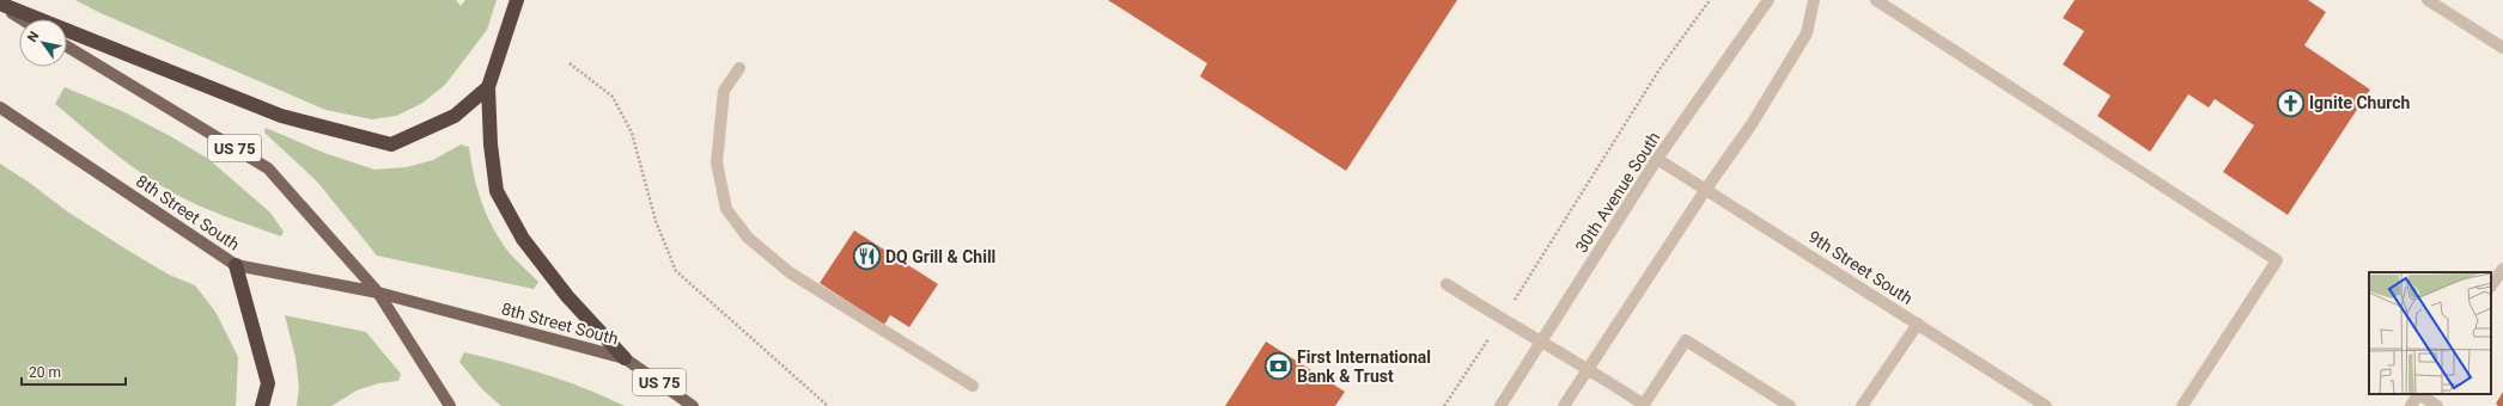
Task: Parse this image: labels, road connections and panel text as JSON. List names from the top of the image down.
{
  "streets": {
    "main road": ["US 75", "8th Street South"],
    "street": ["30th Avenue South", "9th Street South"]
  },
  "crossings": [
    ["US 75", "8th Street South"],
    ["30th Avenue South", "9th Street South"]
  ],
  "places": {
    "church": ["Ignite Church"],
    "restaurant": ["DQ Grill & Chill"],
    "bank": ["First International Bank & Trust"]
  },
  "scale_bar": "20 m",
  "north": "top left"
}
